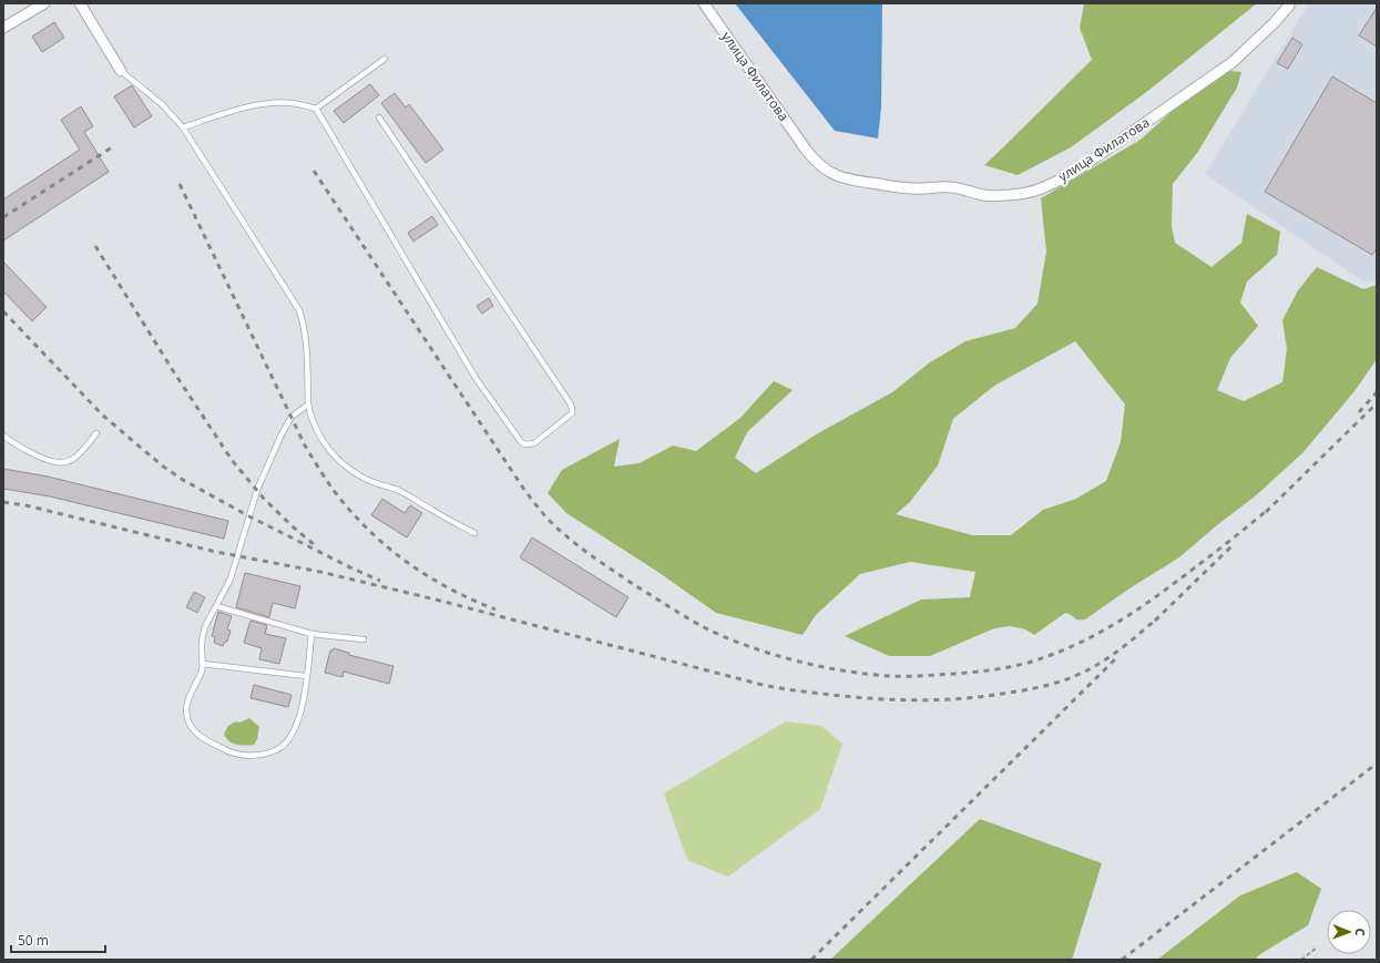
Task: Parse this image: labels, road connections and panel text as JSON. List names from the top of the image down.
{
  "streets": {
    "street": ["улица Филатова"]
  },
  "scale_bar": "50 m",
  "north": "right"
}
